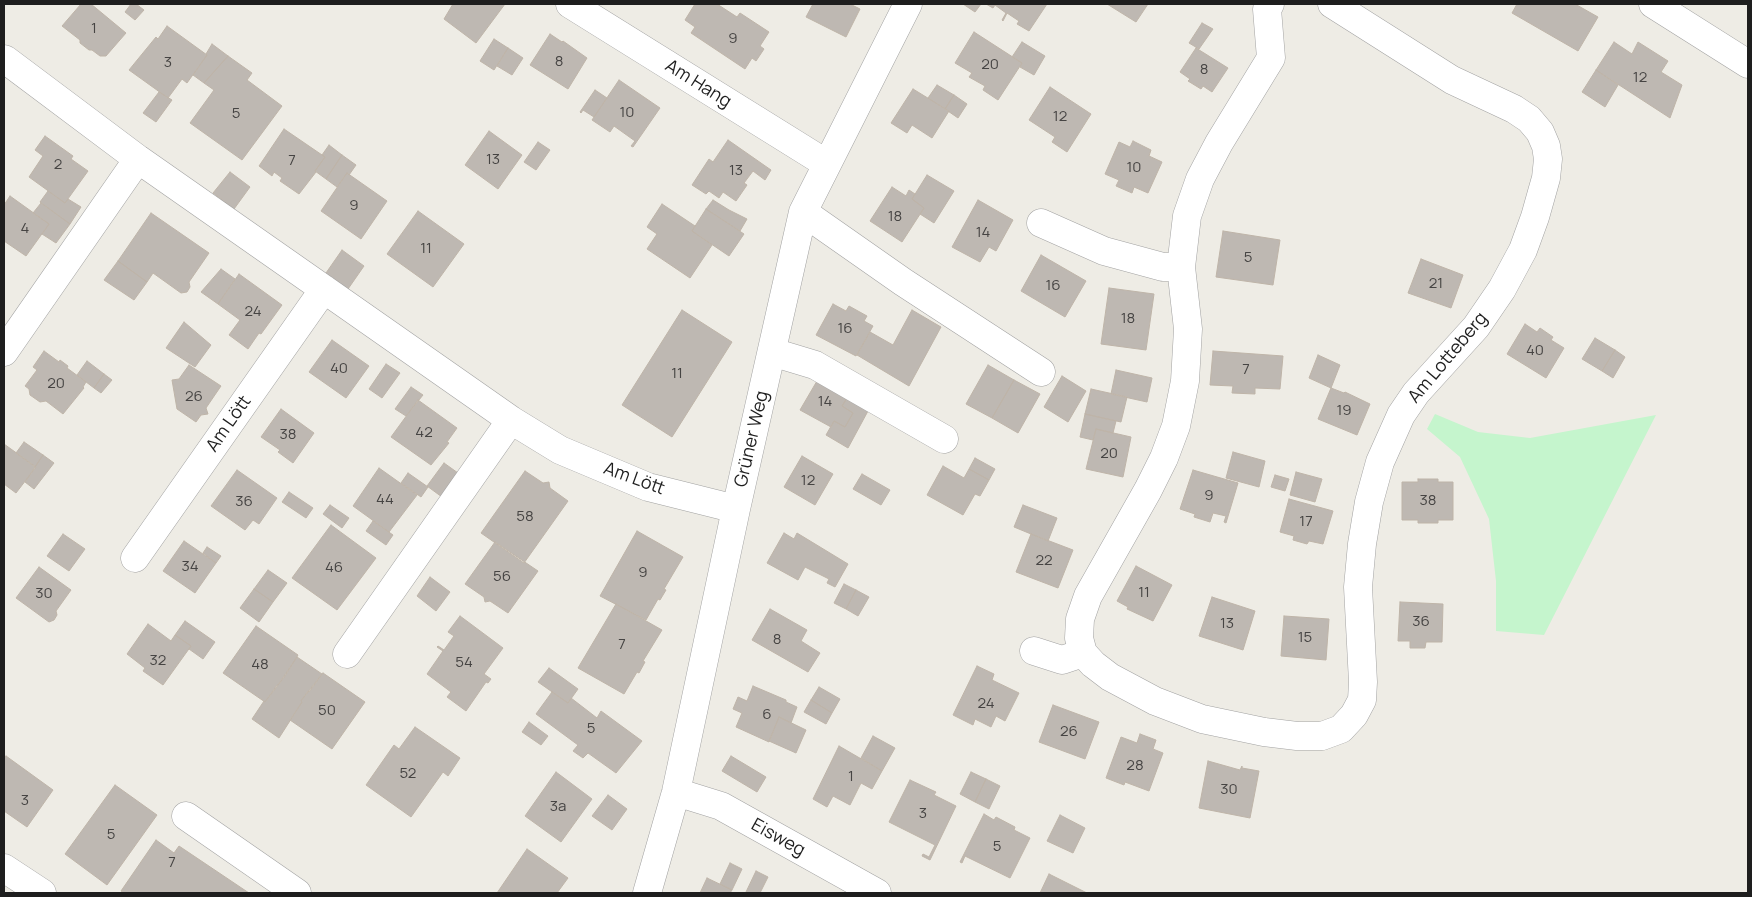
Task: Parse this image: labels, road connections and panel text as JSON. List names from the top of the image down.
{
  "streets": {
    "street": [
      "Am Hang",
      "Am Lotteberg",
      "Am Lött",
      "Grüner Weg",
      "Eisweg"
    ]
  },
  "crossings": [
    ["Am Hang", "Grüner Weg"],
    ["Am Lött", "Grüner Weg"],
    ["Grüner Weg", "Eisweg"]
  ],
  "house_numbers": [
    "1",
    "9",
    "8",
    "3",
    "20",
    "8",
    "12",
    "10",
    "5",
    "12",
    "13",
    "7",
    "2",
    "10",
    "13",
    "9",
    "18",
    "4",
    "14",
    "11",
    "5",
    "21",
    "16",
    "24",
    "18",
    "16",
    "40",
    "40",
    "7",
    "11",
    "20",
    "26",
    "14",
    "19",
    "42",
    "38",
    "20",
    "12",
    "9",
    "44",
    "38",
    "36",
    "58",
    "17",
    "22",
    "34",
    "46",
    "9",
    "56",
    "11",
    "30",
    "36",
    "13",
    "15",
    "8",
    "7",
    "32",
    "54",
    "48",
    "24",
    "50",
    "6",
    "5",
    "26",
    "28",
    "52",
    "1",
    "30",
    "3",
    "3a",
    "3",
    "5",
    "5",
    "7"
  ]
}
